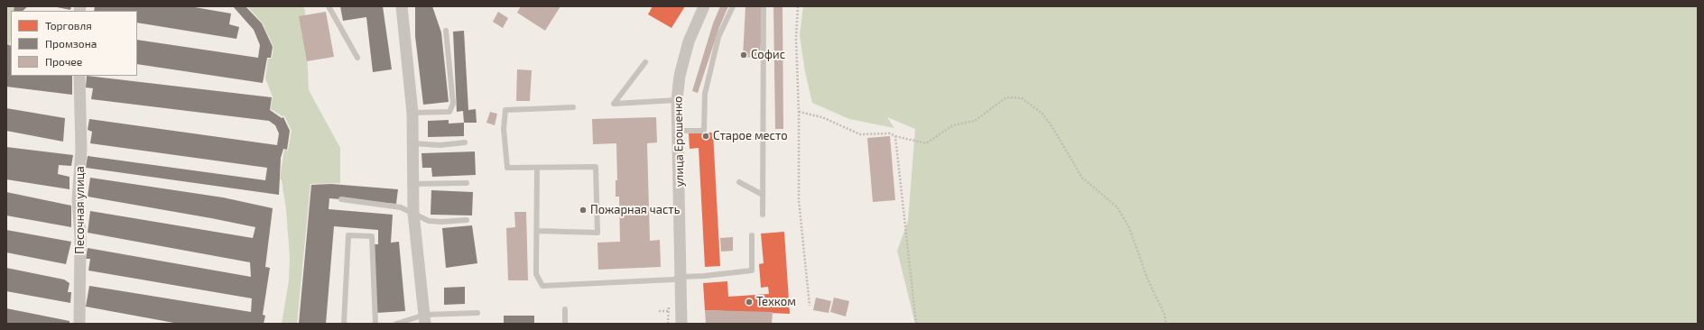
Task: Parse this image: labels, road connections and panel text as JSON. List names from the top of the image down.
{
  "streets": {
    "street": ["улица Ерошенко", "Песочная улица"]
  },
  "places": [
    "Софис",
    "Старое место",
    "Пожарная часть",
    "Техком"
  ],
  "legend": ["Торговля", "Промзона", "Прочее"]
}
